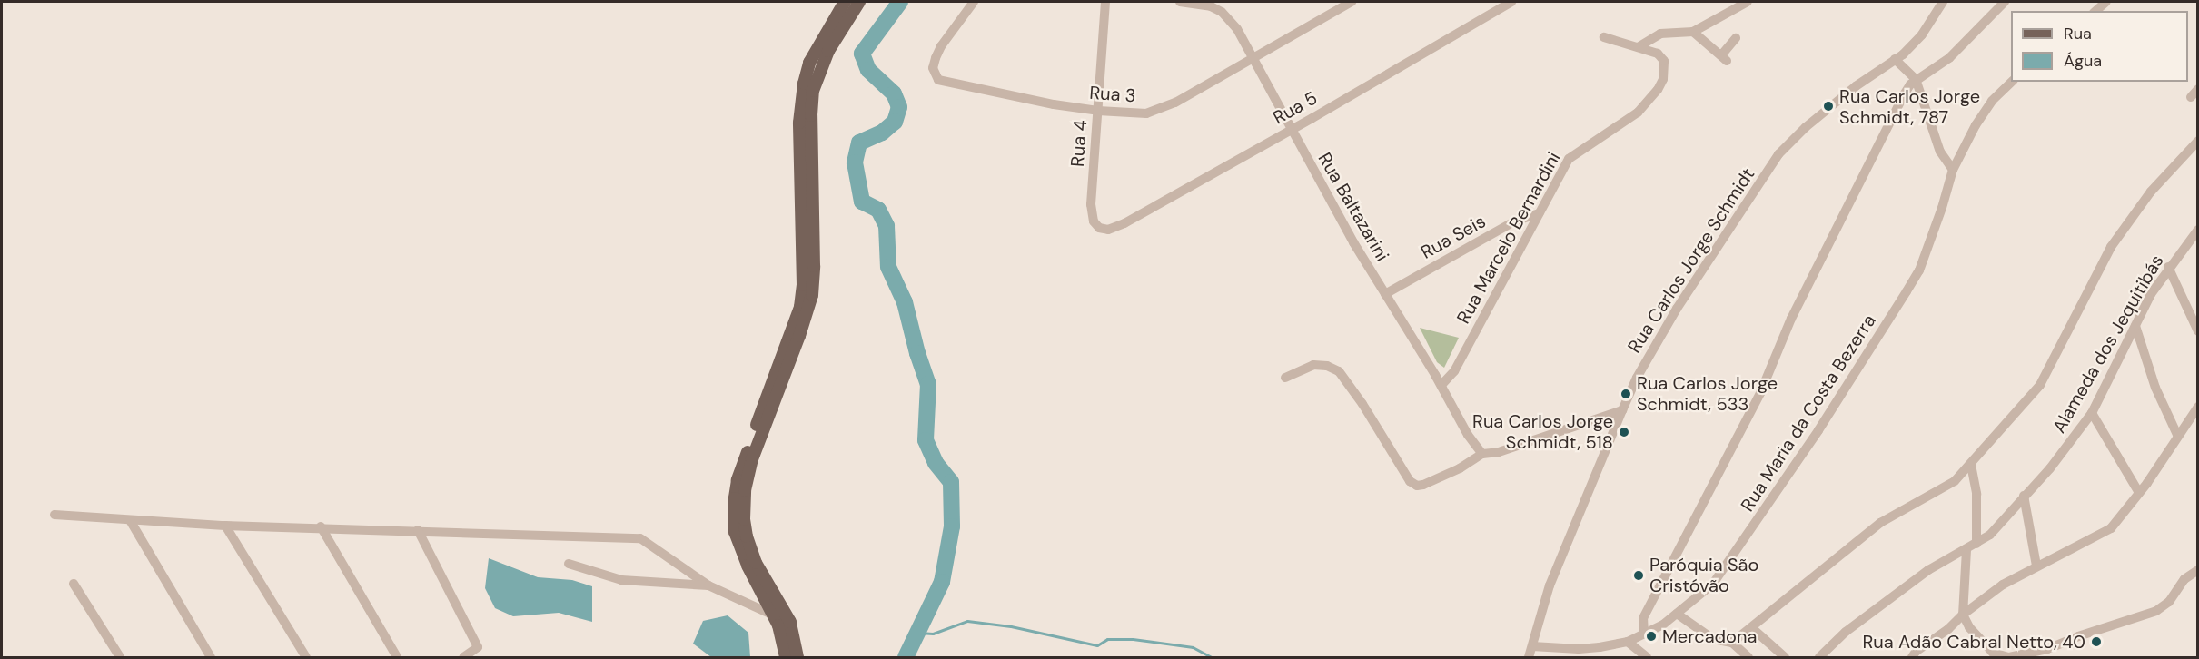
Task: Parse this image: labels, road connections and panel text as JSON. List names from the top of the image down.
{
  "streets": {
    "street": [
      "Rua 3",
      "Rua 5",
      "Rua 4",
      "Rua Baltazarini",
      "Rua Seis",
      "Rua Marcelo Bernardini",
      "Rua Carlos Jorge Schmidt",
      "Alameda dos Jequitibás",
      "Rua Maria da Costa Bezerra"
    ]
  },
  "crossings": [
    ["Rua 3", "Rua 4"],
    ["Rua 3", "Rua Baltazarini"],
    ["Rua 5", "Rua 4"],
    ["Rua 5", "Rua Baltazarini"],
    ["Rua Baltazarini", "Rua Seis"],
    ["Rua Baltazarini", "Rua Marcelo Bernardini"],
    ["Rua Seis", "Rua Marcelo Bernardini"],
    ["Rua Carlos Jorge Schmidt", "Rua Maria da Costa Bezerra"]
  ],
  "places": [
    "Rua Carlos Jorge Schmidt, 787",
    "Rua Carlos Jorge Schmidt, 533",
    "Rua Carlos Jorge Schmidt, 518",
    "Paróquia São Cristóvão",
    "Mercadona",
    "Rua Adão Cabral Netto, 40"
  ],
  "legend": ["Rua", "Água"]
}
